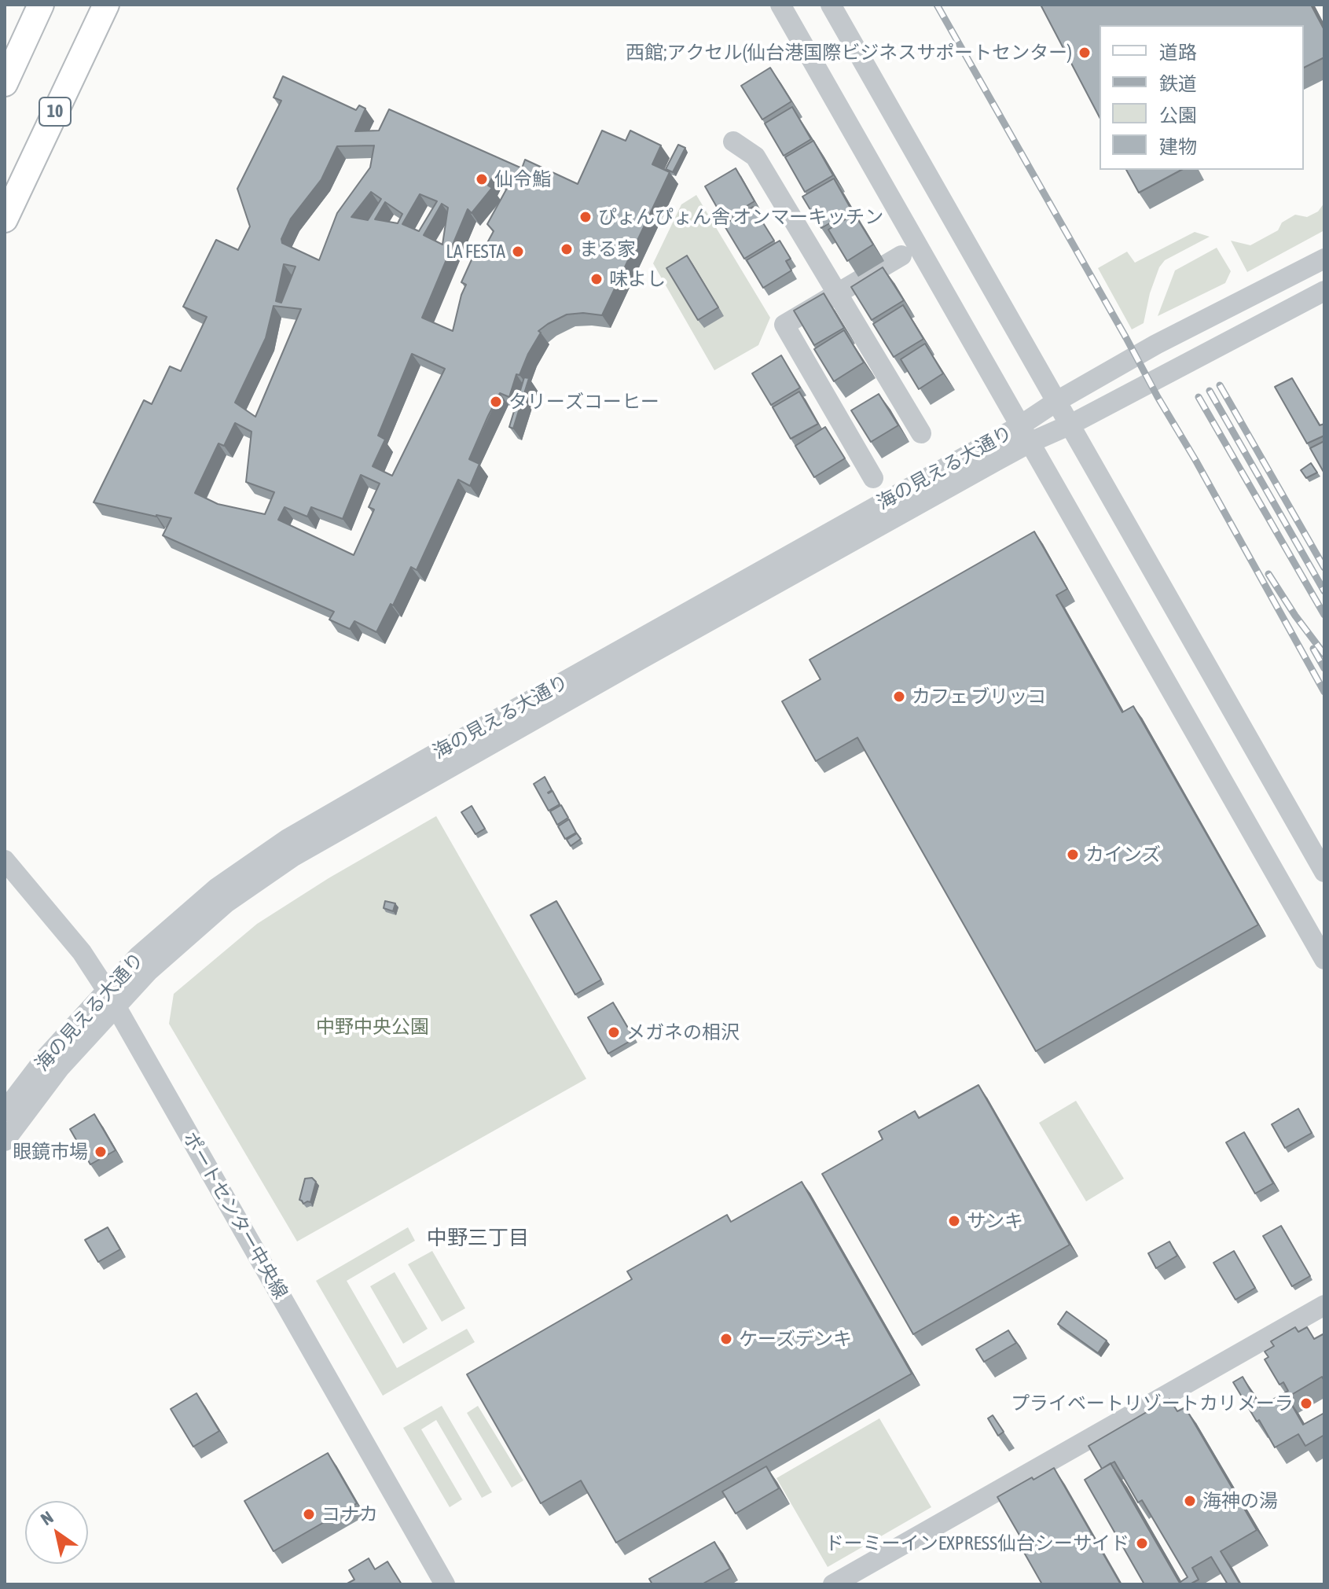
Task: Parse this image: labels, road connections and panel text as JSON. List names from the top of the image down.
{
  "streets": {
    "main road": ["10"],
    "street": ["海の見える大通り", "ポートセンター中央線"]
  },
  "crossings": [
    ["海の見える大通り", "ポートセンター中央線"]
  ],
  "districts": ["中野三丁目"],
  "parks": ["中野中央公園"],
  "places": [
    "西館;アクセル(仙台港国際ビジネスサポートセンター)",
    "仙令鮨",
    "ぴょんぴょん舎 オンマーキッチン",
    "まる家",
    "LA FESTA",
    "味よし",
    "タリーズコーヒー",
    "カフェ ブリッコ",
    "カインズ",
    "メガネの相沢",
    "眼鏡市場",
    "サンキ",
    "ケーズデンキ",
    "プライベートリゾートカリメーラ",
    "海神の湯",
    "コナカ",
    "ドーミーインEXPRESS仙台シーサイド"
  ],
  "legend": [
    "道路",
    "鉄道",
    "公園",
    "建物"
  ],
  "north": "top left"
}
